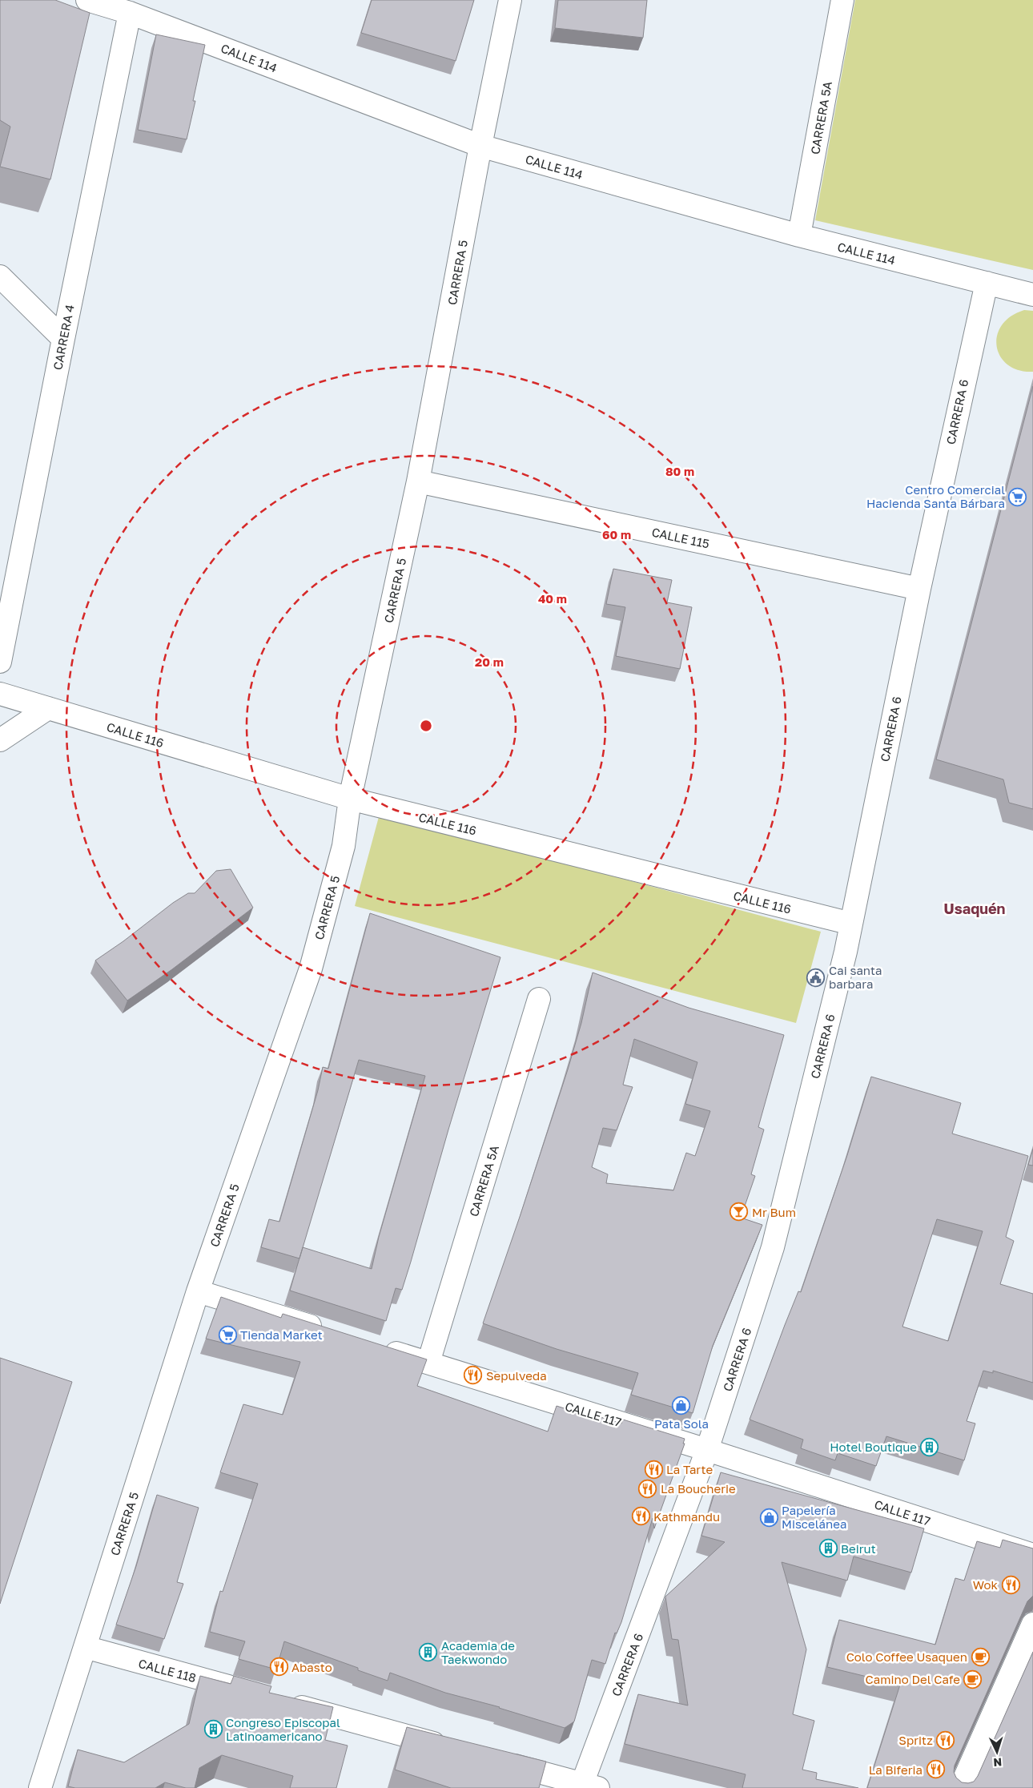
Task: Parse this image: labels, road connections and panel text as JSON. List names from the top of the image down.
{
  "streets": {
    "street": [
      "CALLE 114",
      "CARRERA 5A",
      "CARRERA 5",
      "CARRERA 4",
      "CARRERA 6",
      "CALLE 115",
      "CALLE 116",
      "CALLE 117",
      "CALLE 118"
    ]
  },
  "crossings": [
    ["CALLE 114", "CARRERA 5A"],
    ["CALLE 114", "CARRERA 5"],
    ["CALLE 114", "CARRERA 4"],
    ["CALLE 114", "CARRERA 6"],
    ["CARRERA 5A", "CALLE 117"],
    ["CARRERA 5", "CALLE 115"],
    ["CARRERA 5", "CALLE 116"],
    ["CARRERA 5", "CALLE 118"],
    ["CARRERA 6", "CALLE 115"],
    ["CARRERA 6", "CALLE 116"],
    ["CARRERA 6", "CALLE 117"]
  ],
  "districts": ["Usaquén"],
  "places": {
    "supermarket": ["Centro Comercial Hacienda Santa Bárbara", "Tienda Market"],
    "public building": ["Cai santa barbara"],
    "bar": ["Mr Bum"],
    "restaurant": [
      "Sepulveda",
      "La Tarte",
      "La Boucherie",
      "Kathmandu",
      "Wok",
      "Abasto",
      "Spritz",
      "La Biferia"
    ],
    "shop": ["Pata Sola", "Papelería Miscelánea"],
    "building": [
      "Hotel Boutique",
      "Beirut",
      "Academia de Taekwondo",
      "Congreso Episcopal Latinoamericano"
    ],
    "cafe": ["Colo Coffee Usaquen", "Camino Del Cafe"]
  },
  "north": "bottom",
  "rings": [
    "80 m",
    "60 m",
    "40 m",
    "20 m"
  ]
}
